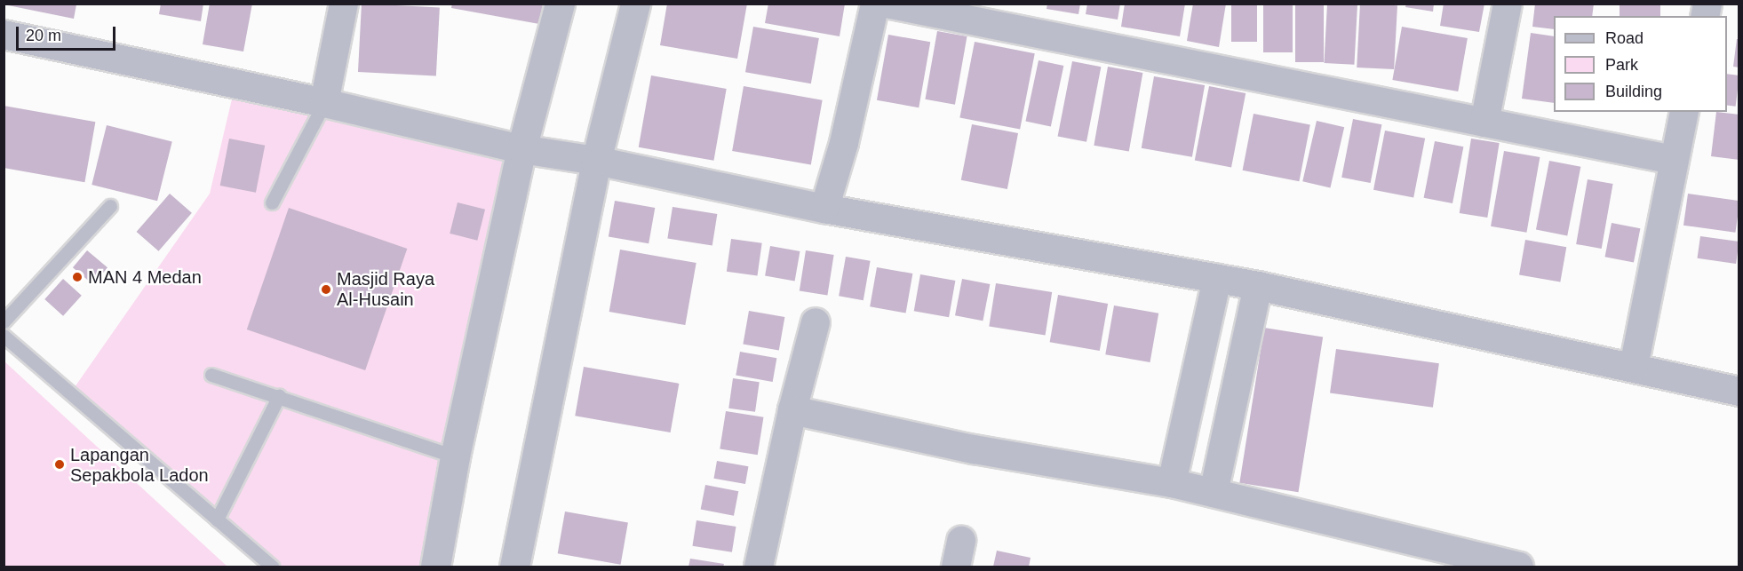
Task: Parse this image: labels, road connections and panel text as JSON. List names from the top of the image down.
{
  "places": ["MAN 4 Medan", "Masjid Raya Al-Husain", "Lapangan Sepakbola Ladon"],
  "legend": ["Road", "Park", "Building"],
  "scale_bar": "20 m"
}
